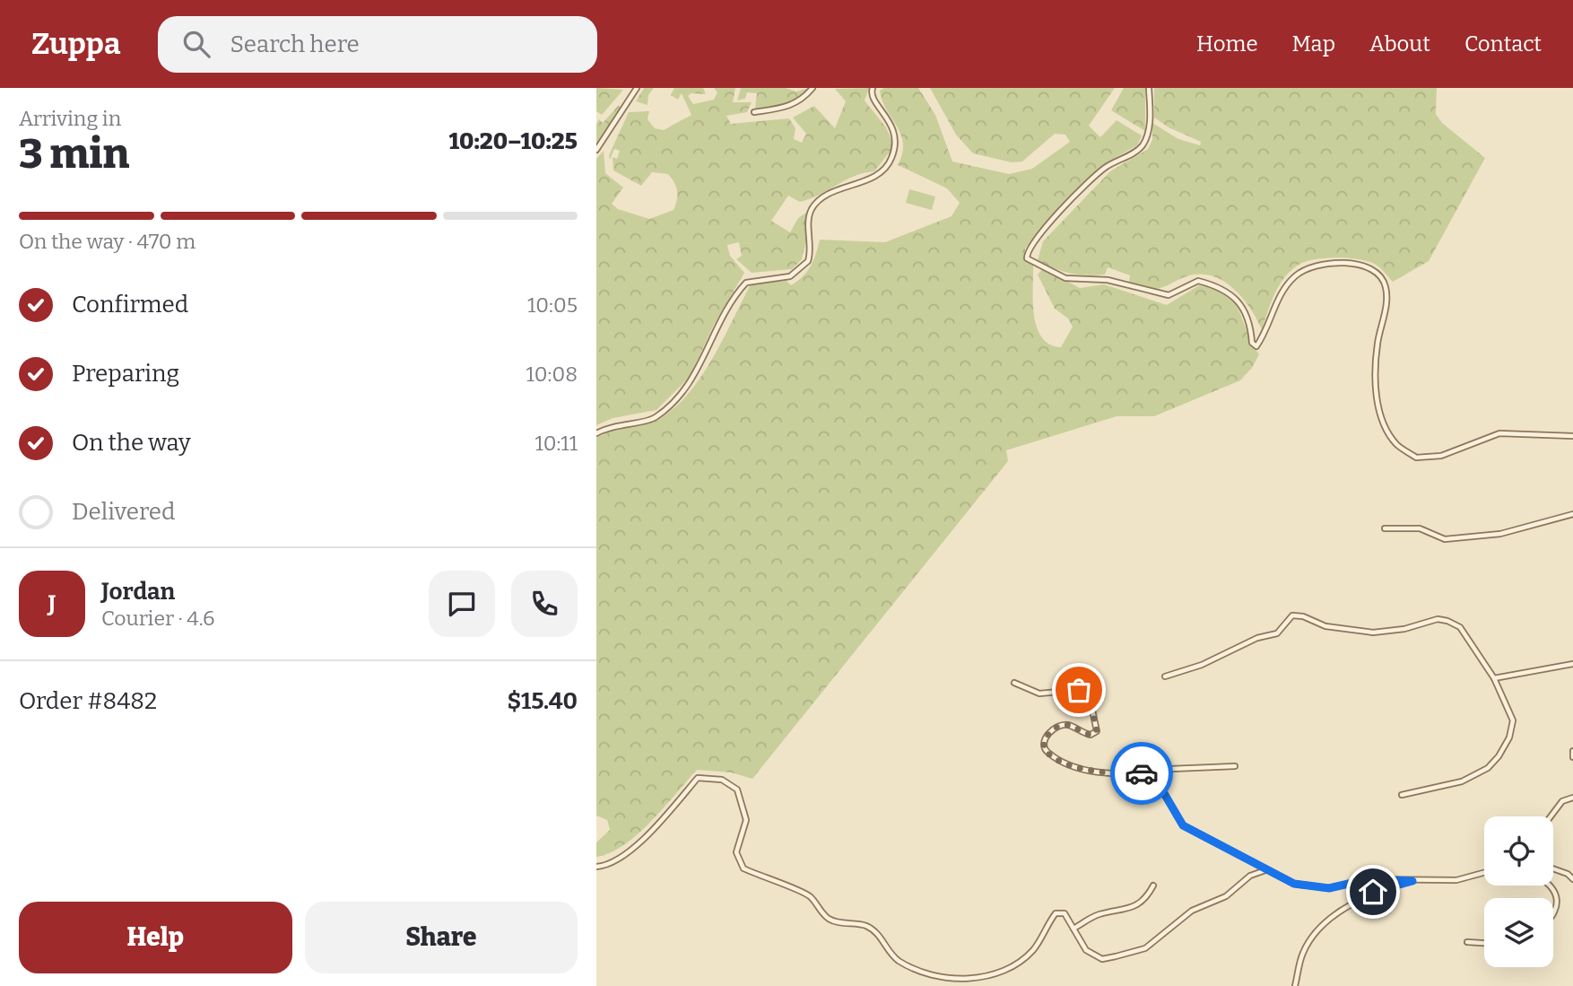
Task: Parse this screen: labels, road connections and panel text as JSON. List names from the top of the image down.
{
  "page": {
    "header": "Zuppa",
    "search": "Search here",
    "nav": [
      "Home",
      "Map",
      "About",
      "Contact"
    ],
    "heading": ["3 min", "Arriving in", "10:20–10:25"],
    "panel": [
      "Jordan",
      "Courier · 4.6",
      "Order #8482",
      "$15.40"
    ],
    "bar": "On the way · 470 m",
    "list": [
      ["Confirmed", "10:05"],
      ["Preparing", "10:08"],
      ["On the way", "10:11"],
      "Delivered"
    ],
    "round": "J",
    "buttons": ["Help", "Share"]
  }
}
